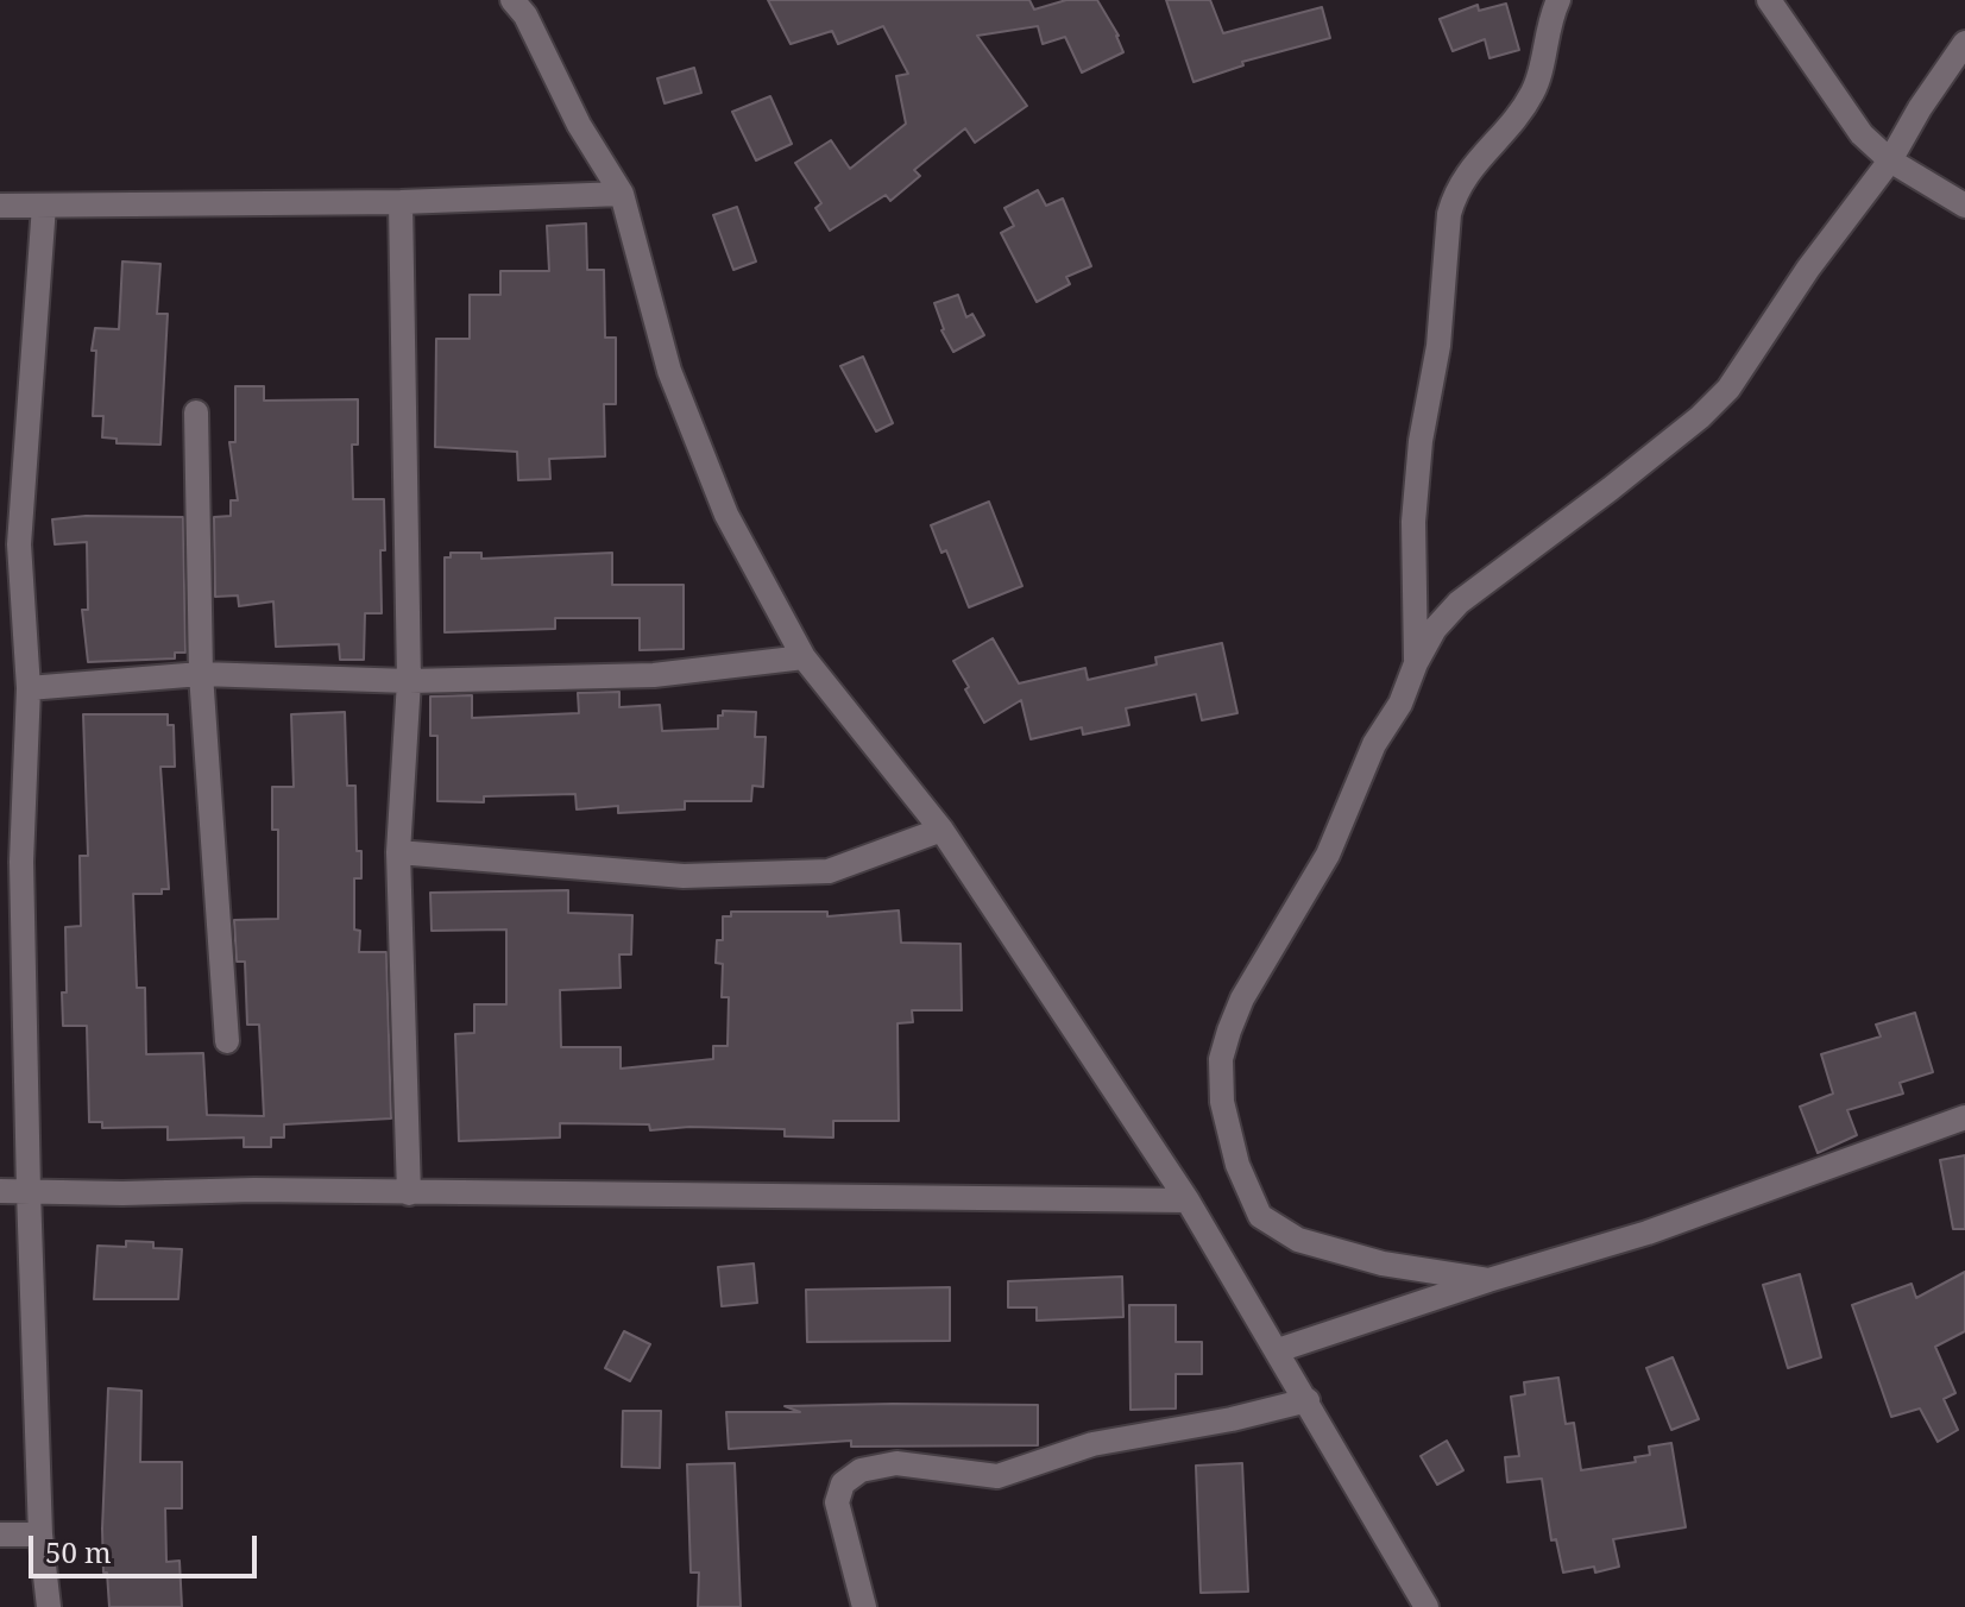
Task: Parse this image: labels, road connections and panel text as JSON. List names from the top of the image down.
{
  "scale_bar": "50 m"
}
